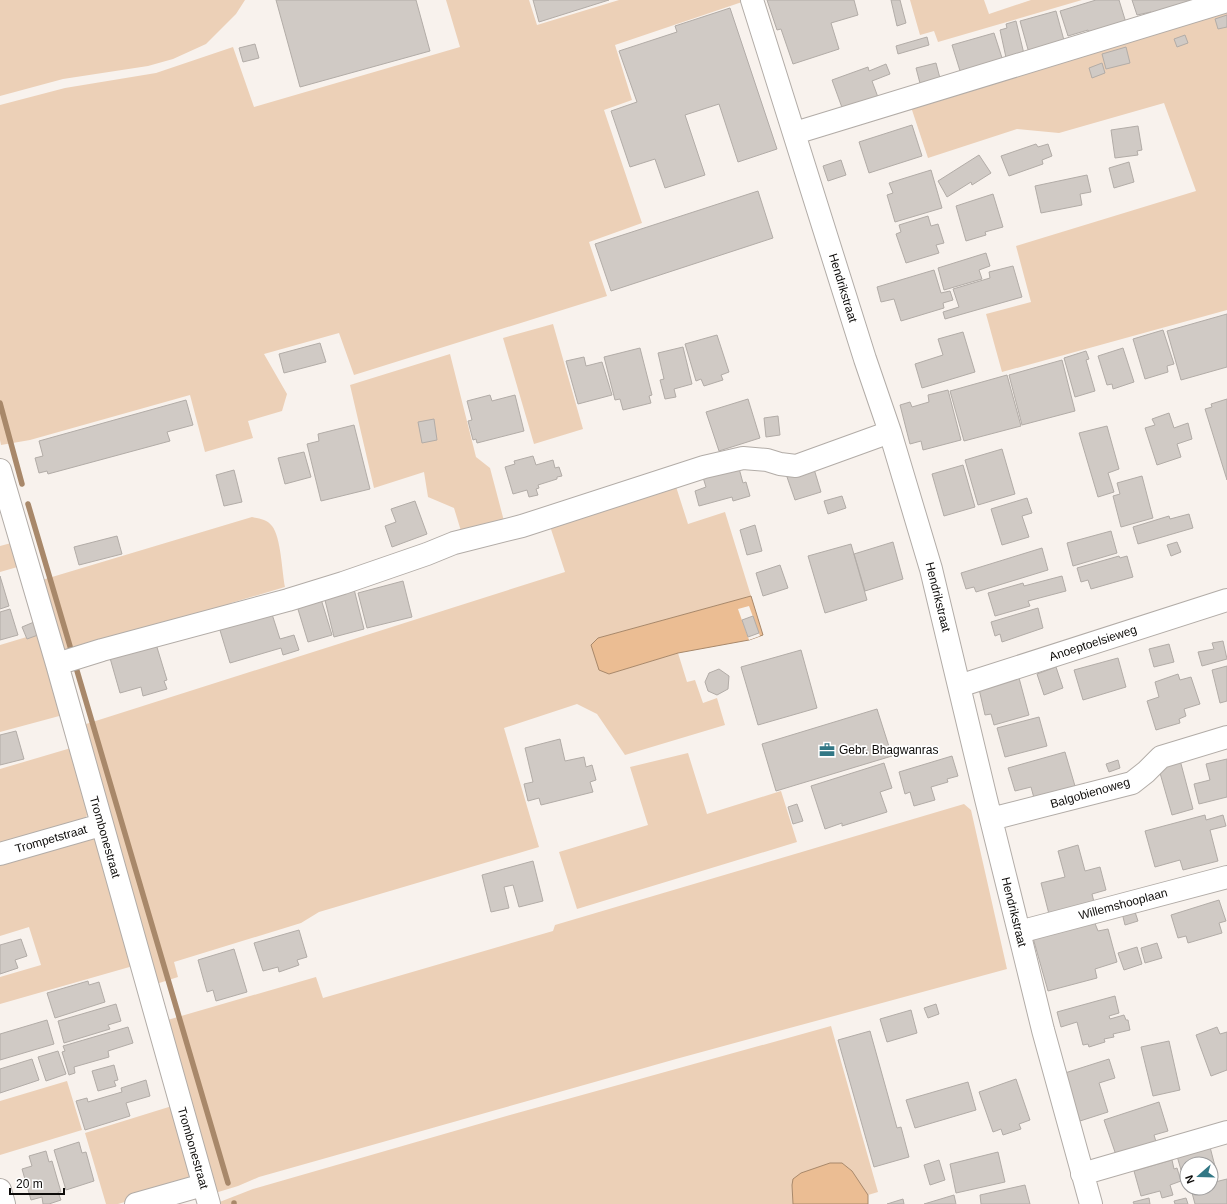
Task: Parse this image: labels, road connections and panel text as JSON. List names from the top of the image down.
{
  "streets": {
    "street": [
      "Hendrikstraat",
      "Anoeptoelsieweg",
      "Balgobienoweg",
      "Trombonestraat",
      "Trompetstraat",
      "Willemshooplaan"
    ]
  },
  "crossings": [
    ["Hendrikstraat", "Anoeptoelsieweg"],
    ["Hendrikstraat", "Balgobienoweg"],
    ["Hendrikstraat", "Willemshooplaan"],
    ["Trombonestraat", "Trompetstraat"]
  ],
  "places": {
    "office": ["Gebr. Bhagwanras"]
  },
  "scale_bar": "20 m",
  "north": "left"
}
